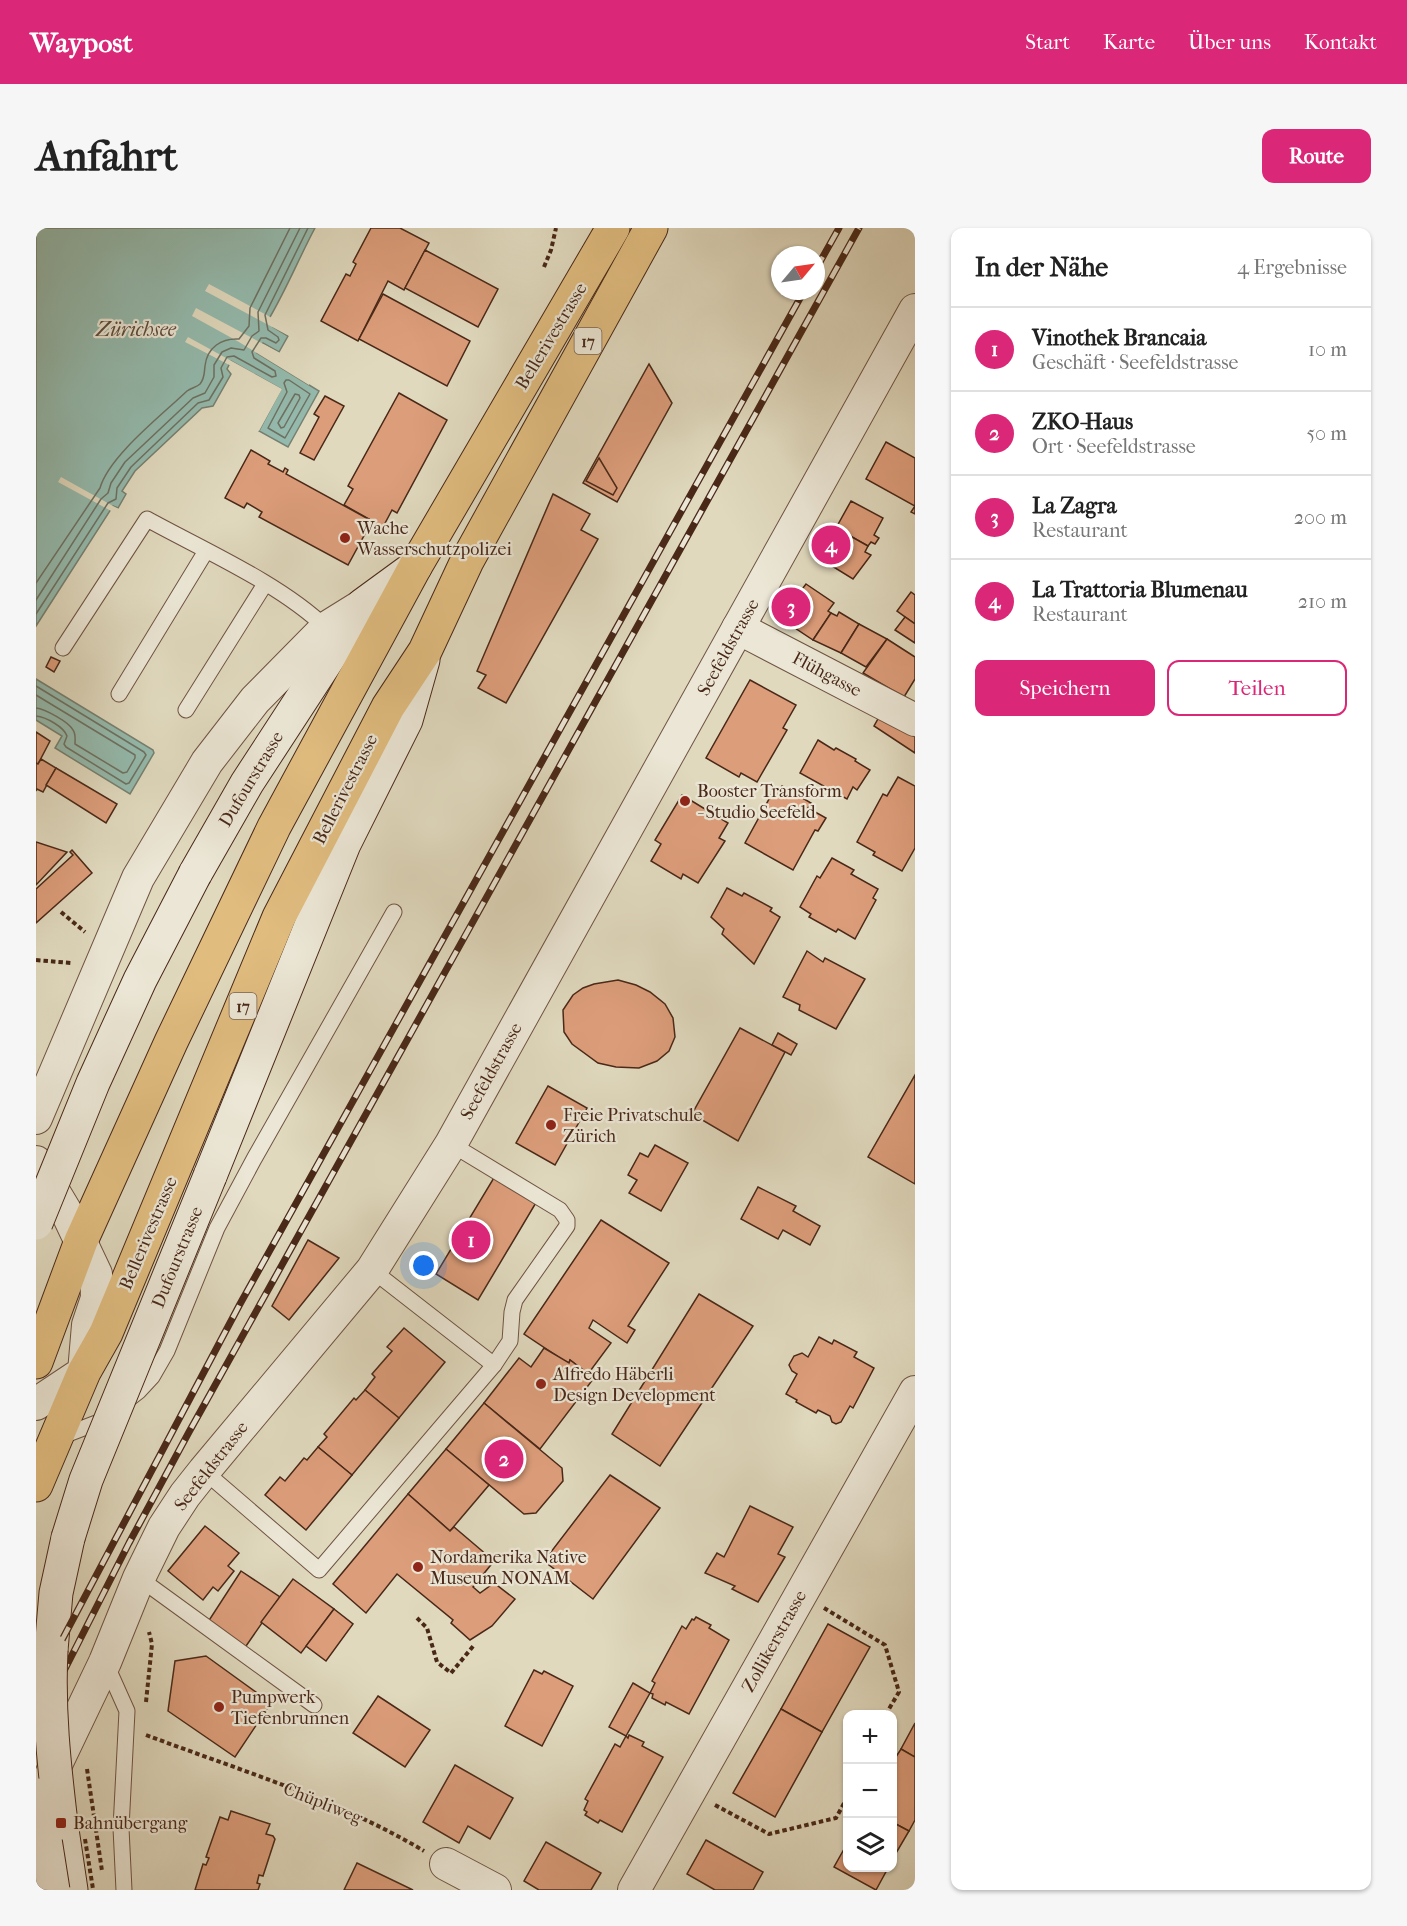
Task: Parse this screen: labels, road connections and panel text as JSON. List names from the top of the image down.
{
  "streets": {
    "main road": ["Bellerivestrasse", "17", "Dufourstrasse"],
    "street": ["Seefeldstrasse", "Flühgasse", "Zollikerstrasse"],
    "path": ["Chüpliweg"]
  },
  "crossings": [
    ["Bellerivestrasse", "Dufourstrasse"],
    ["Seefeldstrasse", "Flühgasse"]
  ],
  "water": ["Zürichsee"],
  "places": {
    "other": [
      "Wache Wasserschutzpolizei",
      "Booster Transform - Studio Seefeld",
      "Freie Privatschule Zürich",
      "Alfredo Häberli Design Development",
      "Nordamerika Native Museum NONAM",
      "Pumpwerk Tiefenbrunnen"
    ],
    "transit": ["Bahnübergang"]
  },
  "north": "top right",
  "page": {
    "header": "Waypost",
    "nav": [
      "Start",
      "Karte",
      "Über uns",
      "Kontakt"
    ],
    "buttons": [
      "Route",
      ["Speichern", "Teilen"]
    ],
    "title": "Anfahrt",
    "heading": ["In der Nähe", "4 Ergebnisse"],
    "list": [
      {
        "mark": "1",
        "name": "Vinothek Brancaia",
        "note": "Geschäft · Seefeldstrasse",
        "value": "10 m"
      },
      {
        "mark": "2",
        "name": "ZKO-Haus",
        "note": "Ort · Seefeldstrasse",
        "value": "50 m"
      },
      {
        "mark": "3",
        "name": "La Zagra",
        "note": "Restaurant",
        "value": "200 m"
      },
      {
        "mark": "4",
        "name": "La Trattoria Blumenau",
        "note": "Restaurant",
        "value": "210 m"
      }
    ],
    "pins": [
      "4",
      "3",
      "1",
      "2"
    ],
    "map_buttons": ["+", "−"]
  }
}
